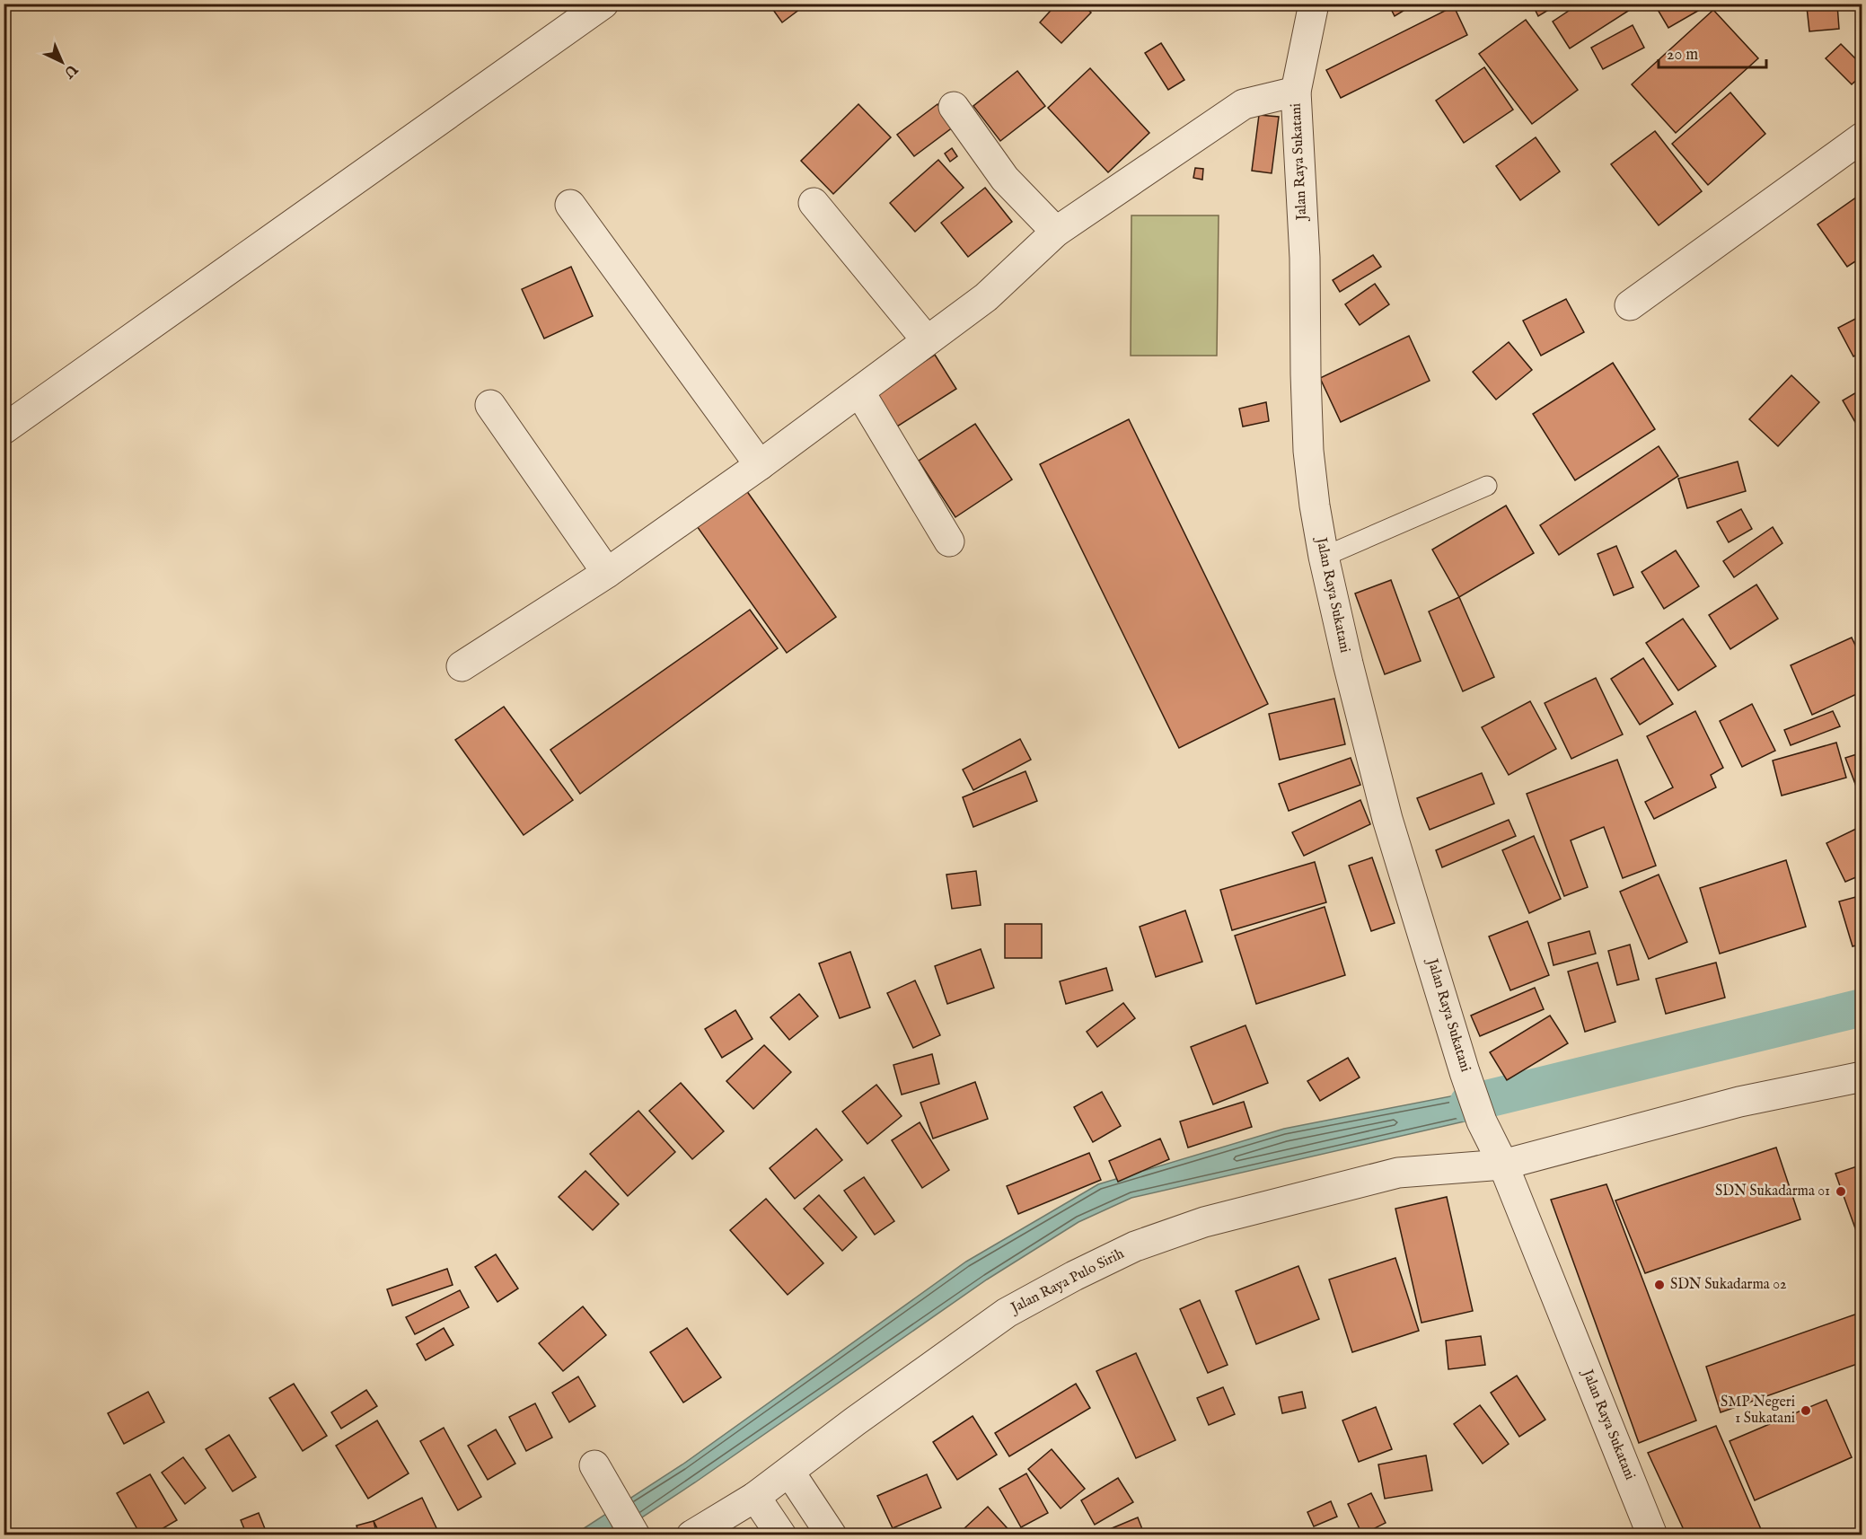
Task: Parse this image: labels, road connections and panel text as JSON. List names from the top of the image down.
{
  "streets": {
    "street": ["Jalan Raya Sukatani", "Jalan Raya Pulo Sirih"]
  },
  "crossings": [
    ["Jalan Raya Sukatani", "Jalan Raya Pulo Sirih"]
  ],
  "places": ["SDN Sukadarma 01", "SDN Sukadarma 02", "SMP Negeri 1 Sukatani"],
  "scale_bar": "20 m",
  "north": "bottom right"
}
